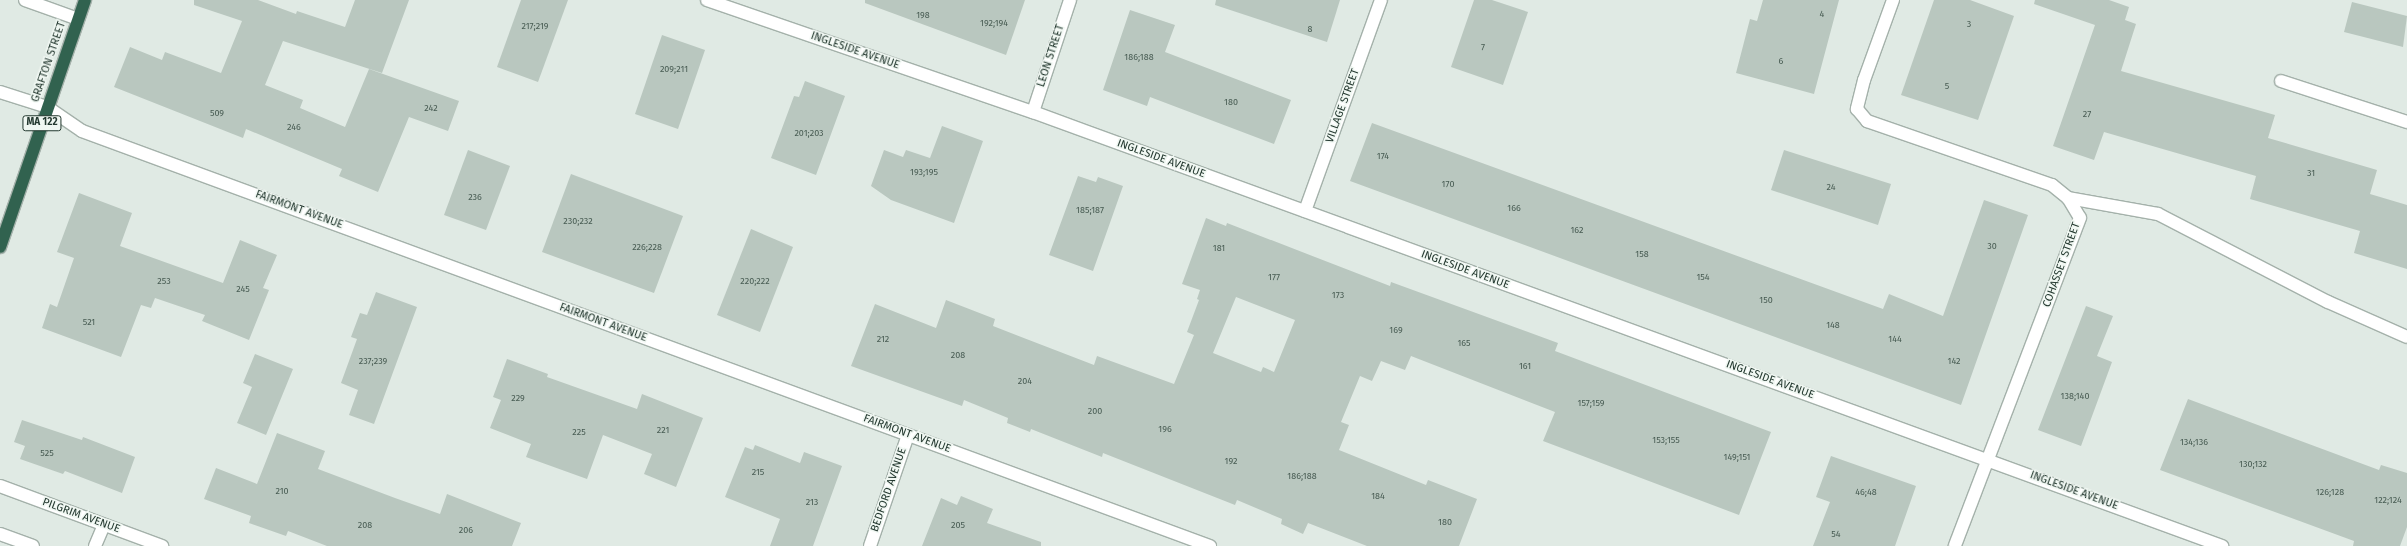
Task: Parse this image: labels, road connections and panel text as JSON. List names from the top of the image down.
{
  "streets": {
    "highway": ["GRAFTON STREET", "MA 122"],
    "street": [
      "INGLESIDE AVENUE",
      "LEON STREET",
      "VILLAGE STREET",
      "FAIRMONT AVENUE",
      "COHASSET STREET",
      "BEDFORD AVENUE",
      "PILGRIM AVENUE"
    ]
  },
  "crossings": [
    ["INGLESIDE AVENUE", "LEON STREET"],
    ["INGLESIDE AVENUE", "VILLAGE STREET"],
    ["INGLESIDE AVENUE", "COHASSET STREET"],
    ["GRAFTON STREET", "FAIRMONT AVENUE"],
    ["FAIRMONT AVENUE", "BEDFORD AVENUE"]
  ],
  "house_numbers": [
    "4",
    "198",
    "192;194",
    "3",
    "217;219",
    "8",
    "7",
    "186;188",
    "6",
    "209;211",
    "5",
    "180",
    "242",
    "509",
    "27",
    "246",
    "201;203",
    "174",
    "193;195",
    "31",
    "170",
    "24",
    "236",
    "166",
    "185;187",
    "230;232",
    "162",
    "30",
    "226;228",
    "181",
    "158",
    "177",
    "154",
    "253",
    "220;222",
    "245",
    "173",
    "150",
    "521",
    "148",
    "169",
    "212",
    "144",
    "165",
    "208",
    "237;239",
    "142",
    "161",
    "204",
    "138;140",
    "229",
    "157;159",
    "200",
    "196",
    "221",
    "225",
    "153;155",
    "134;136",
    "525",
    "149;151",
    "192",
    "130;132",
    "215",
    "186;188",
    "210",
    "46;48",
    "126;128",
    "184",
    "122;124",
    "213",
    "180",
    "208",
    "205",
    "206",
    "54"
  ]
}
